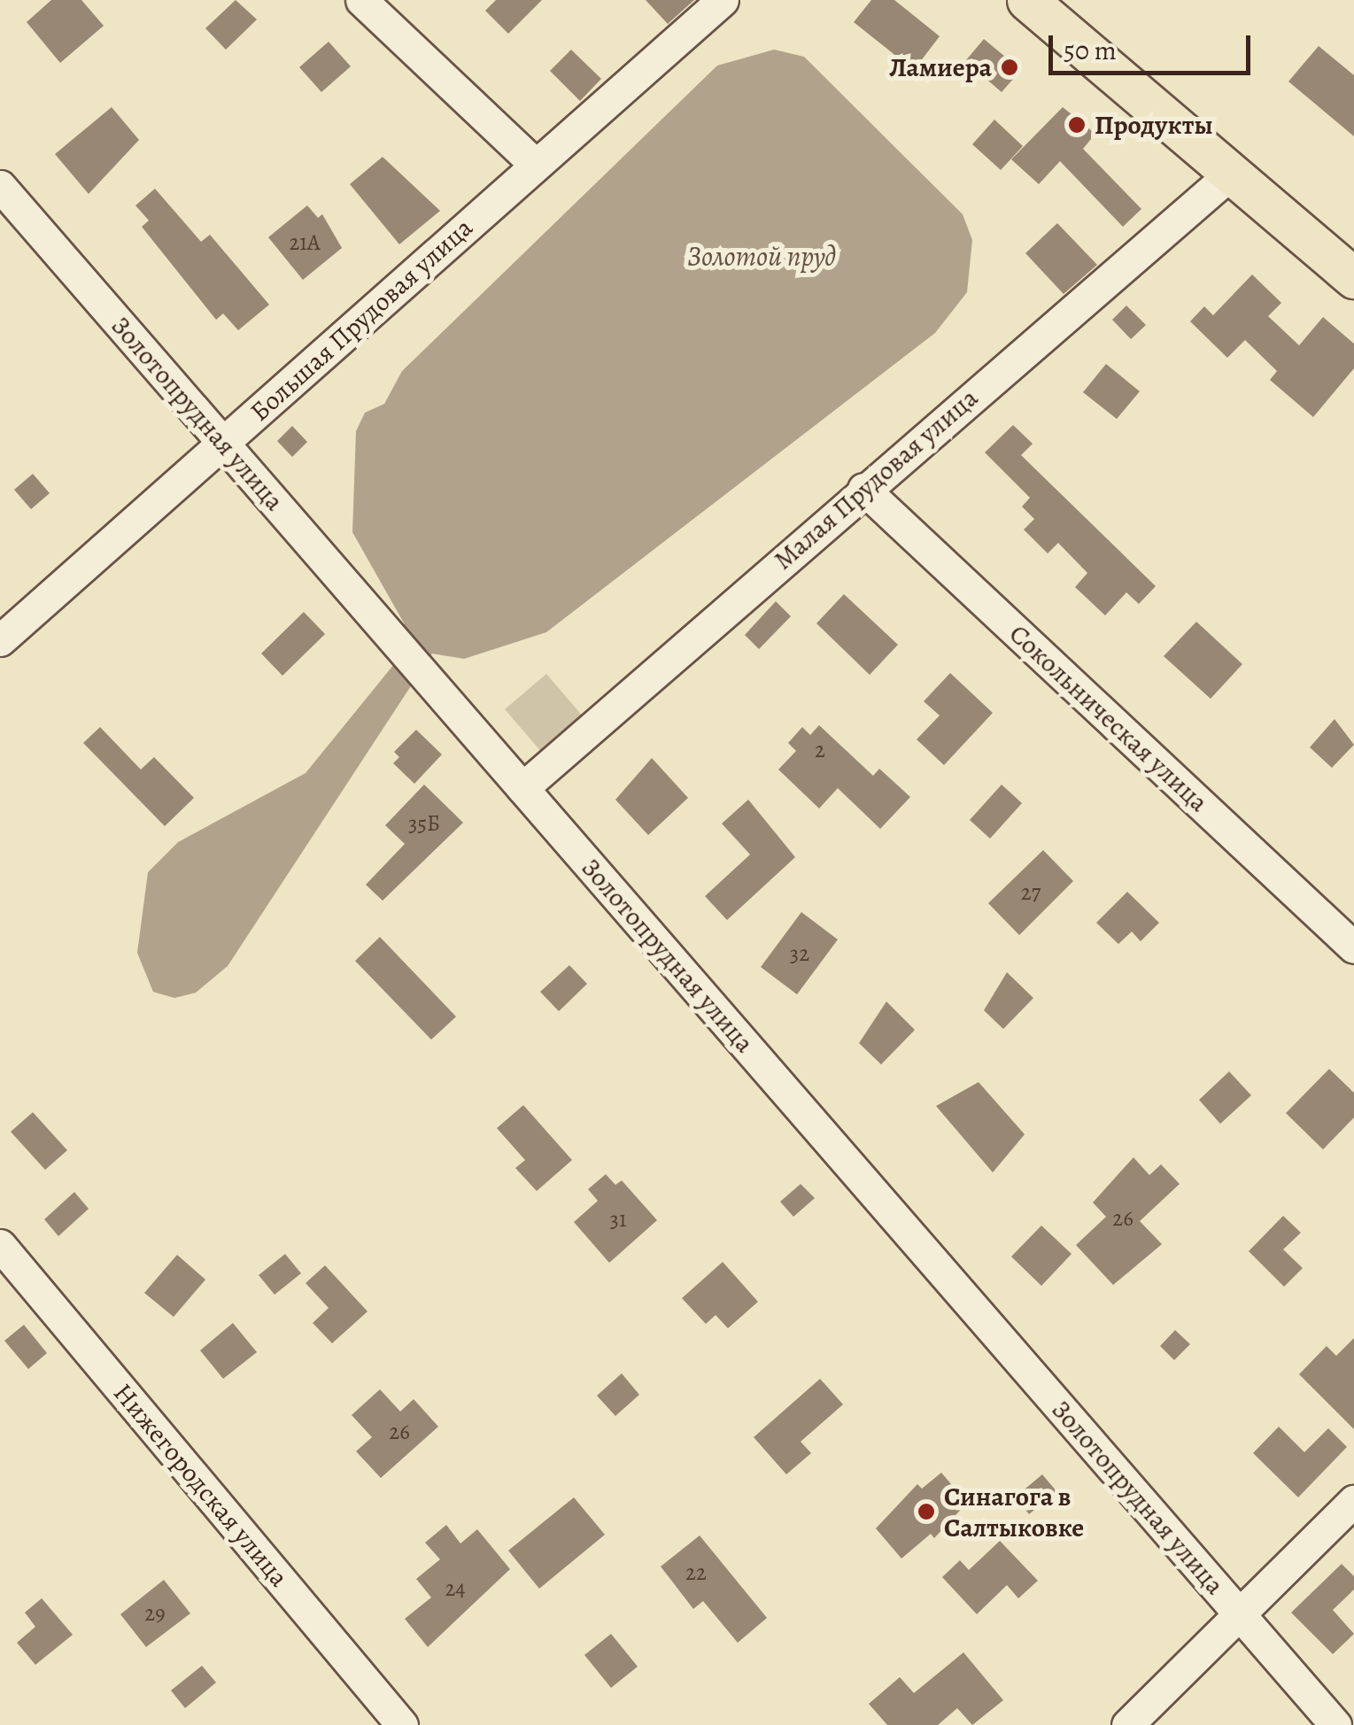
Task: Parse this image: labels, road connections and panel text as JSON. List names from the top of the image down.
{
  "streets": {
    "street": [
      "Большая Прудовая улица",
      "Золотопрудная улица",
      "Малая Прудовая улица",
      "Сокольническая улица",
      "Нижегородская улица"
    ]
  },
  "crossings": [
    ["Большая Прудовая улица", "Золотопрудная улица"],
    ["Золотопрудная улица", "Малая Прудовая улица"],
    ["Малая Прудовая улица", "Сокольническая улица"]
  ],
  "water": ["Золотой пруд"],
  "places": ["Ламиера", "Продукты", "Синагога в Салтыковке"],
  "house_numbers": [
    "21А",
    "2",
    "35Б",
    "27",
    "32",
    "26",
    "31",
    "26",
    "22",
    "24",
    "29"
  ],
  "scale_bar": "50 m"
}
